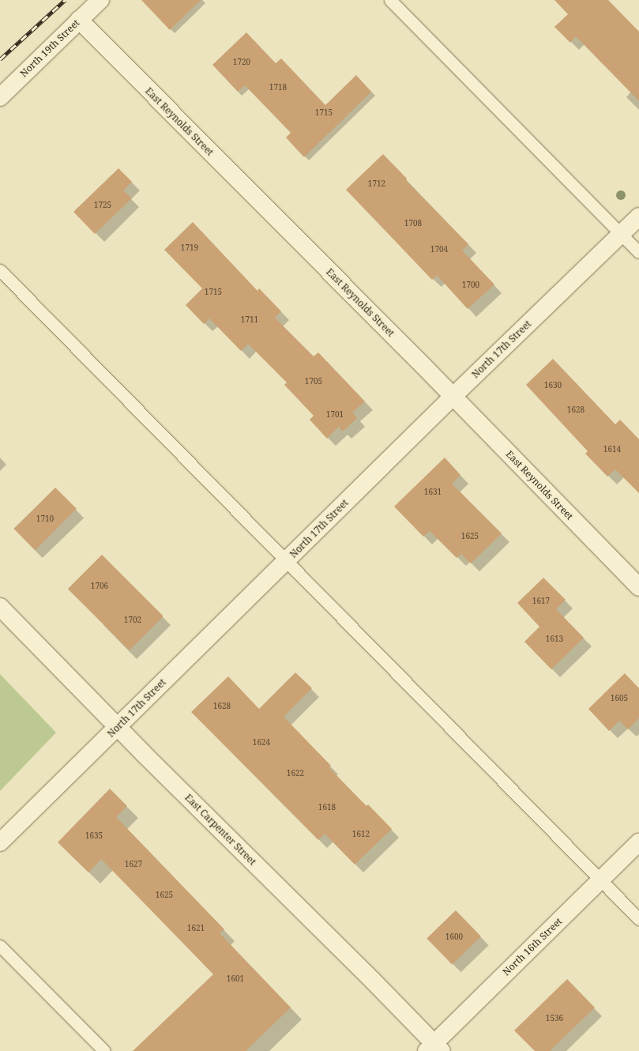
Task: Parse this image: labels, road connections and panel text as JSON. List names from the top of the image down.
{
  "streets": {
    "street": [
      "North 19th Street",
      "East Reynolds Street",
      "North 17th Street",
      "East Carpenter Street",
      "North 16th Street"
    ]
  },
  "crossings": [
    ["North 19th Street", "East Reynolds Street"],
    ["East Reynolds Street", "North 17th Street"],
    ["North 17th Street", "East Carpenter Street"],
    ["East Carpenter Street", "North 16th Street"]
  ],
  "house_numbers": [
    "1720",
    "1718",
    "1715",
    "1712",
    "1725",
    "1708",
    "1719",
    "1704",
    "1700",
    "1715",
    "1711",
    "1705",
    "1630",
    "1628",
    "1701",
    "1614",
    "1631",
    "1710",
    "1625",
    "1706",
    "1617",
    "1702",
    "1613",
    "1605",
    "1628",
    "1624",
    "1622",
    "1618",
    "1612",
    "1635",
    "1627",
    "1625",
    "1621",
    "1600",
    "1601",
    "1536"
  ]
}
